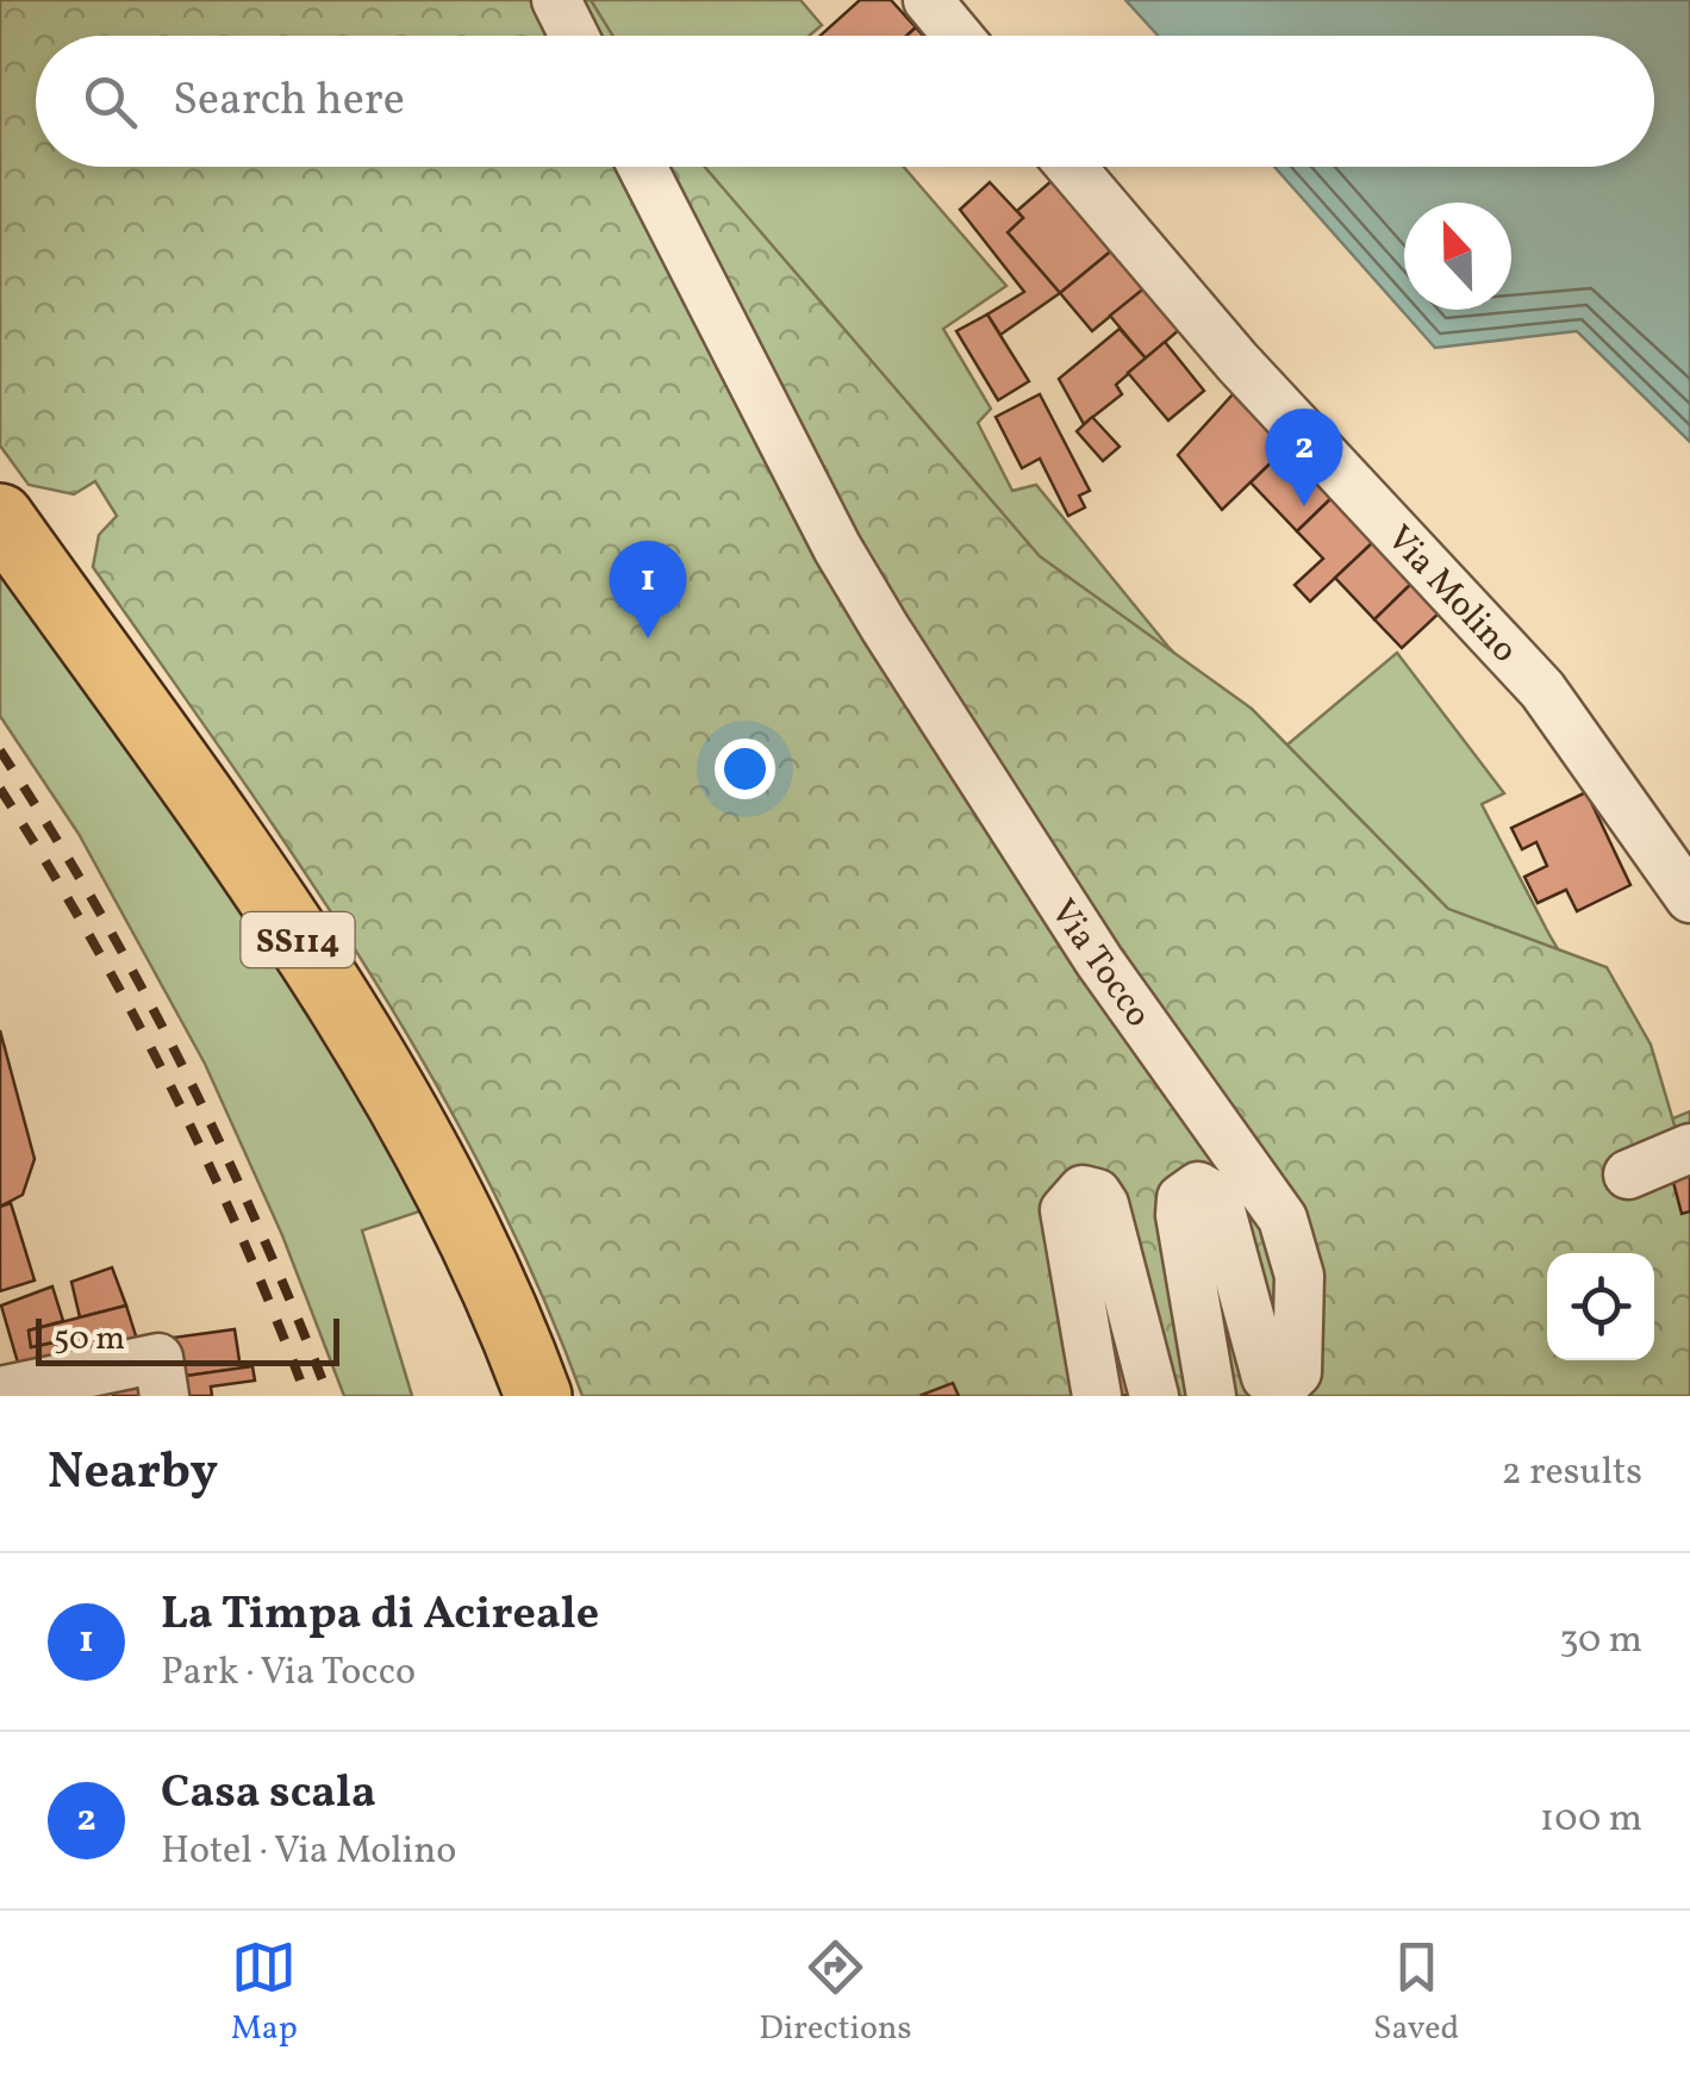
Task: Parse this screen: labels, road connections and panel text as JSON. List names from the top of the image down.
{
  "streets": {
    "main road": ["SS114"],
    "street": ["Via Molino", "Via Tocco"]
  },
  "scale_bar": "50 m",
  "north": "top",
  "page": {
    "search": "Search here",
    "pins": ["2", "1"],
    "scale": "50 m",
    "heading": ["Nearby", "2 results"],
    "list": [
      {
        "mark": "1",
        "name": "La Timpa di Acireale",
        "note": "Park · Via Tocco",
        "value": "30 m"
      },
      {
        "mark": "2",
        "name": "Casa scala",
        "note": "Hotel · Via Molino",
        "value": "100 m"
      }
    ],
    "nav": ["Map", "Directions", "Saved"]
  }
}
